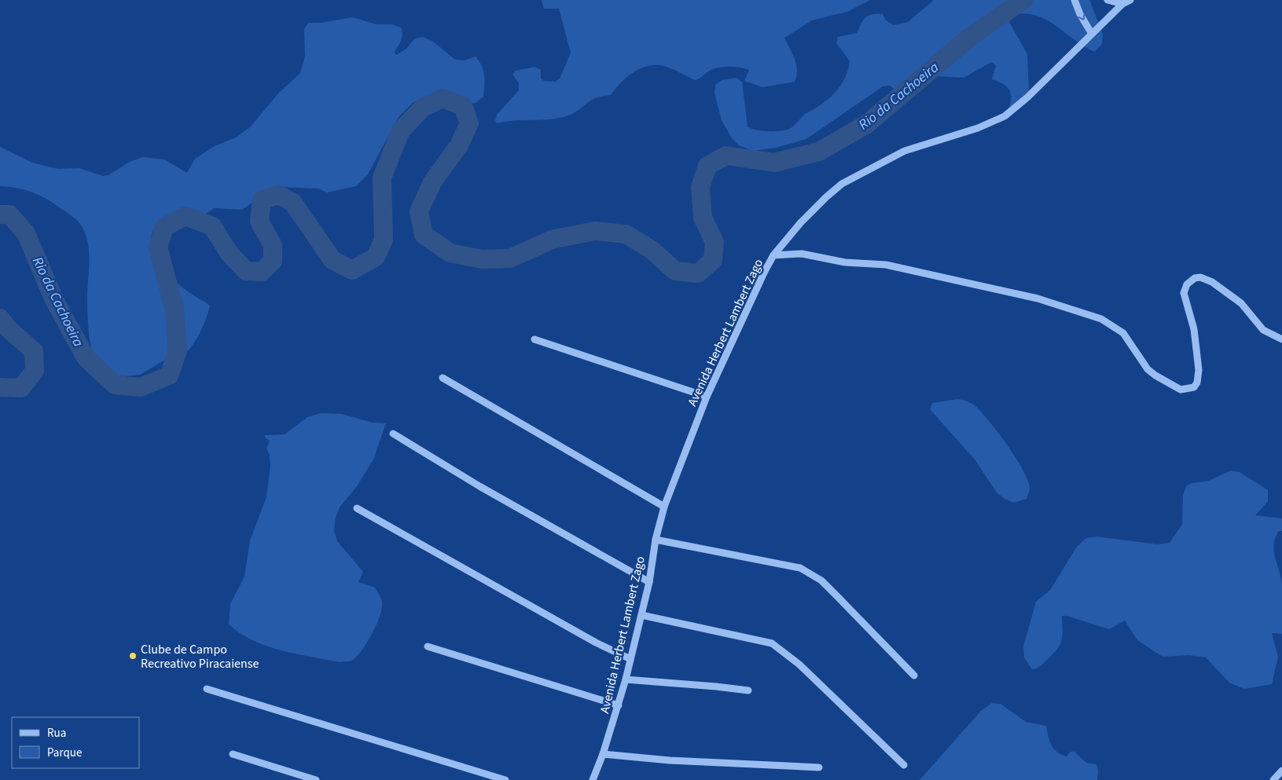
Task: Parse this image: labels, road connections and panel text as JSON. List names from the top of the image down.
{
  "streets": {
    "street": ["Avenida Herbert Lambert Zago"]
  },
  "water": ["Rio da Cachoeira"],
  "places": ["Clube de Campo Recreativo Piracaiense"],
  "legend": ["Rua", "Parque"]
}
